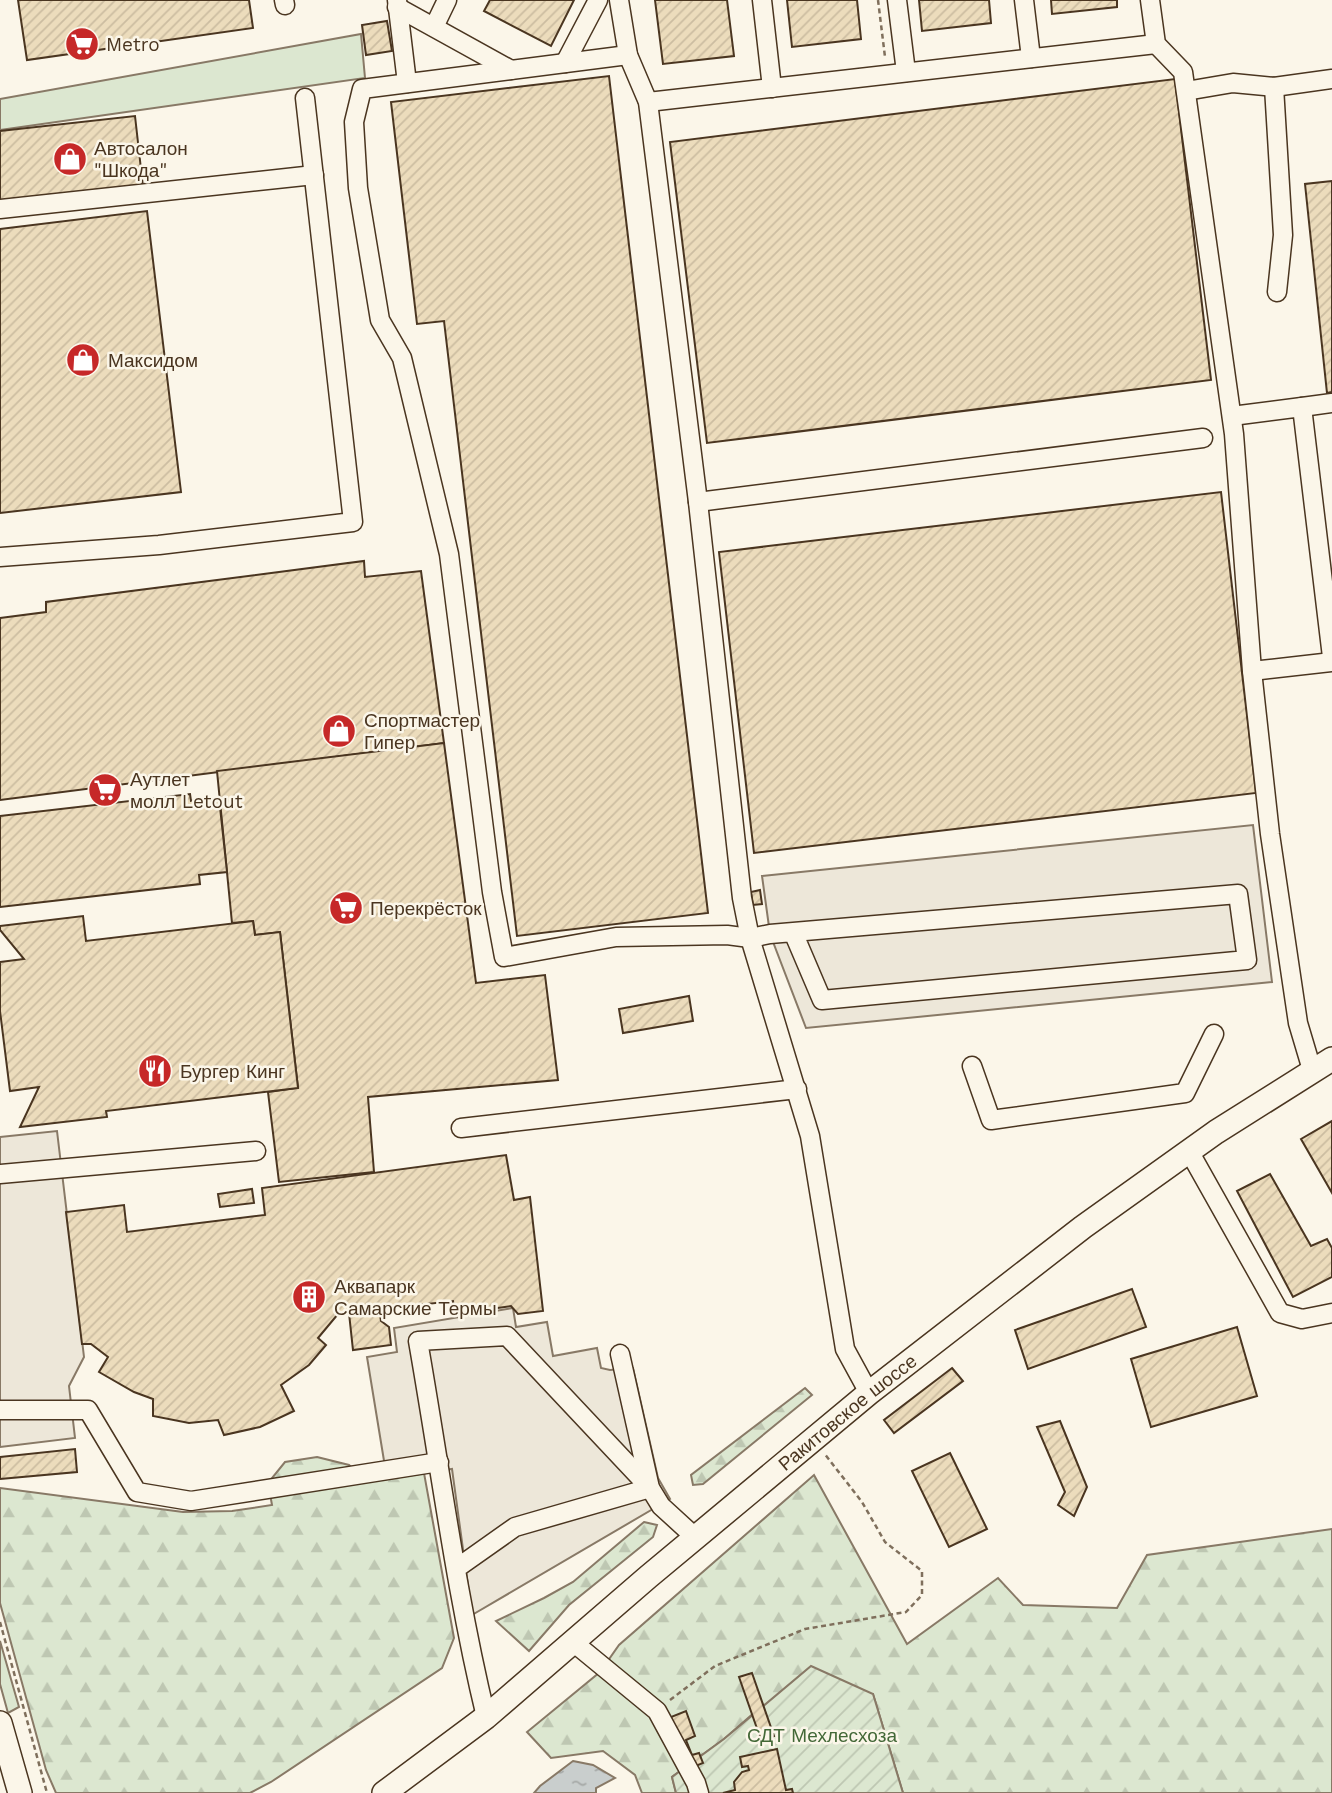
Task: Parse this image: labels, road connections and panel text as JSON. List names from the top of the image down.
{
  "streets": {
    "main road": ["Ракитовское шоссе"]
  },
  "parks": ["СДТ Мехлесхоза"],
  "places": {
    "supermarket": ["Metro", "Аутлет молл Letout", "Перекрёсток"],
    "shop": ["Автосалон \"Шкода\"", "Максидом", "Спортмастер Гипер"],
    "restaurant": ["Бургер Кинг"],
    "building": ["Аквапарк Самарские Термы"]
  }
}
